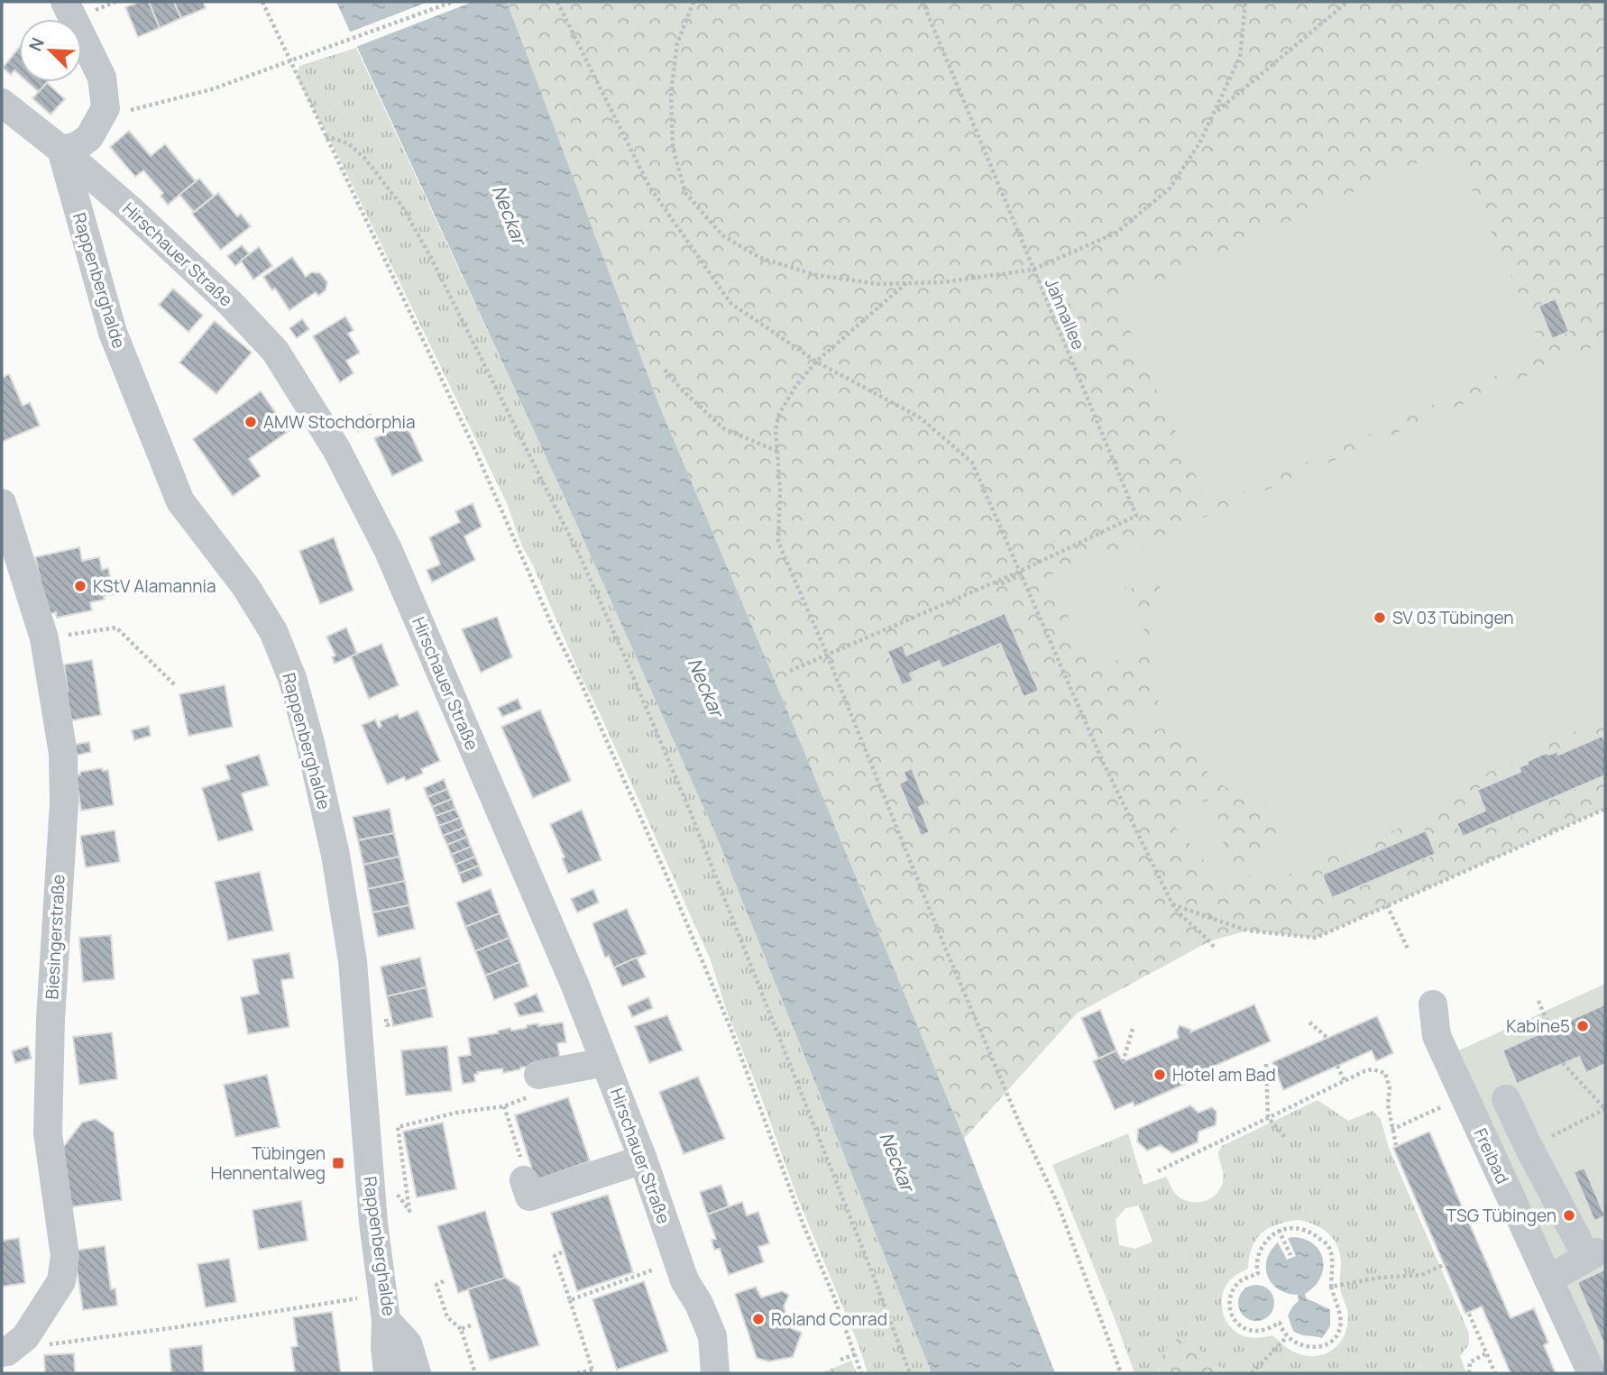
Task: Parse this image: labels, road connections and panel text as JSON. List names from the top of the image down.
{
  "streets": {
    "street": [
      "Hirschauer Straße",
      "Rappenberghalde",
      "Biesingerstraße",
      "Freibad"
    ],
    "path": ["Jahnallee"]
  },
  "crossings": [
    ["Hirschauer Straße", "Rappenberghalde"]
  ],
  "water": ["Neckar"],
  "places": {
    "other": [
      "AMW Stochdorphia",
      "KStV Alamannia",
      "SV 03 Tübingen",
      "Kabine5",
      "Hotel am Bad",
      "TSG Tübingen",
      "Roland Conrad"
    ],
    "transit": ["Tübingen Hennentalweg"]
  },
  "north": "top left"
}
